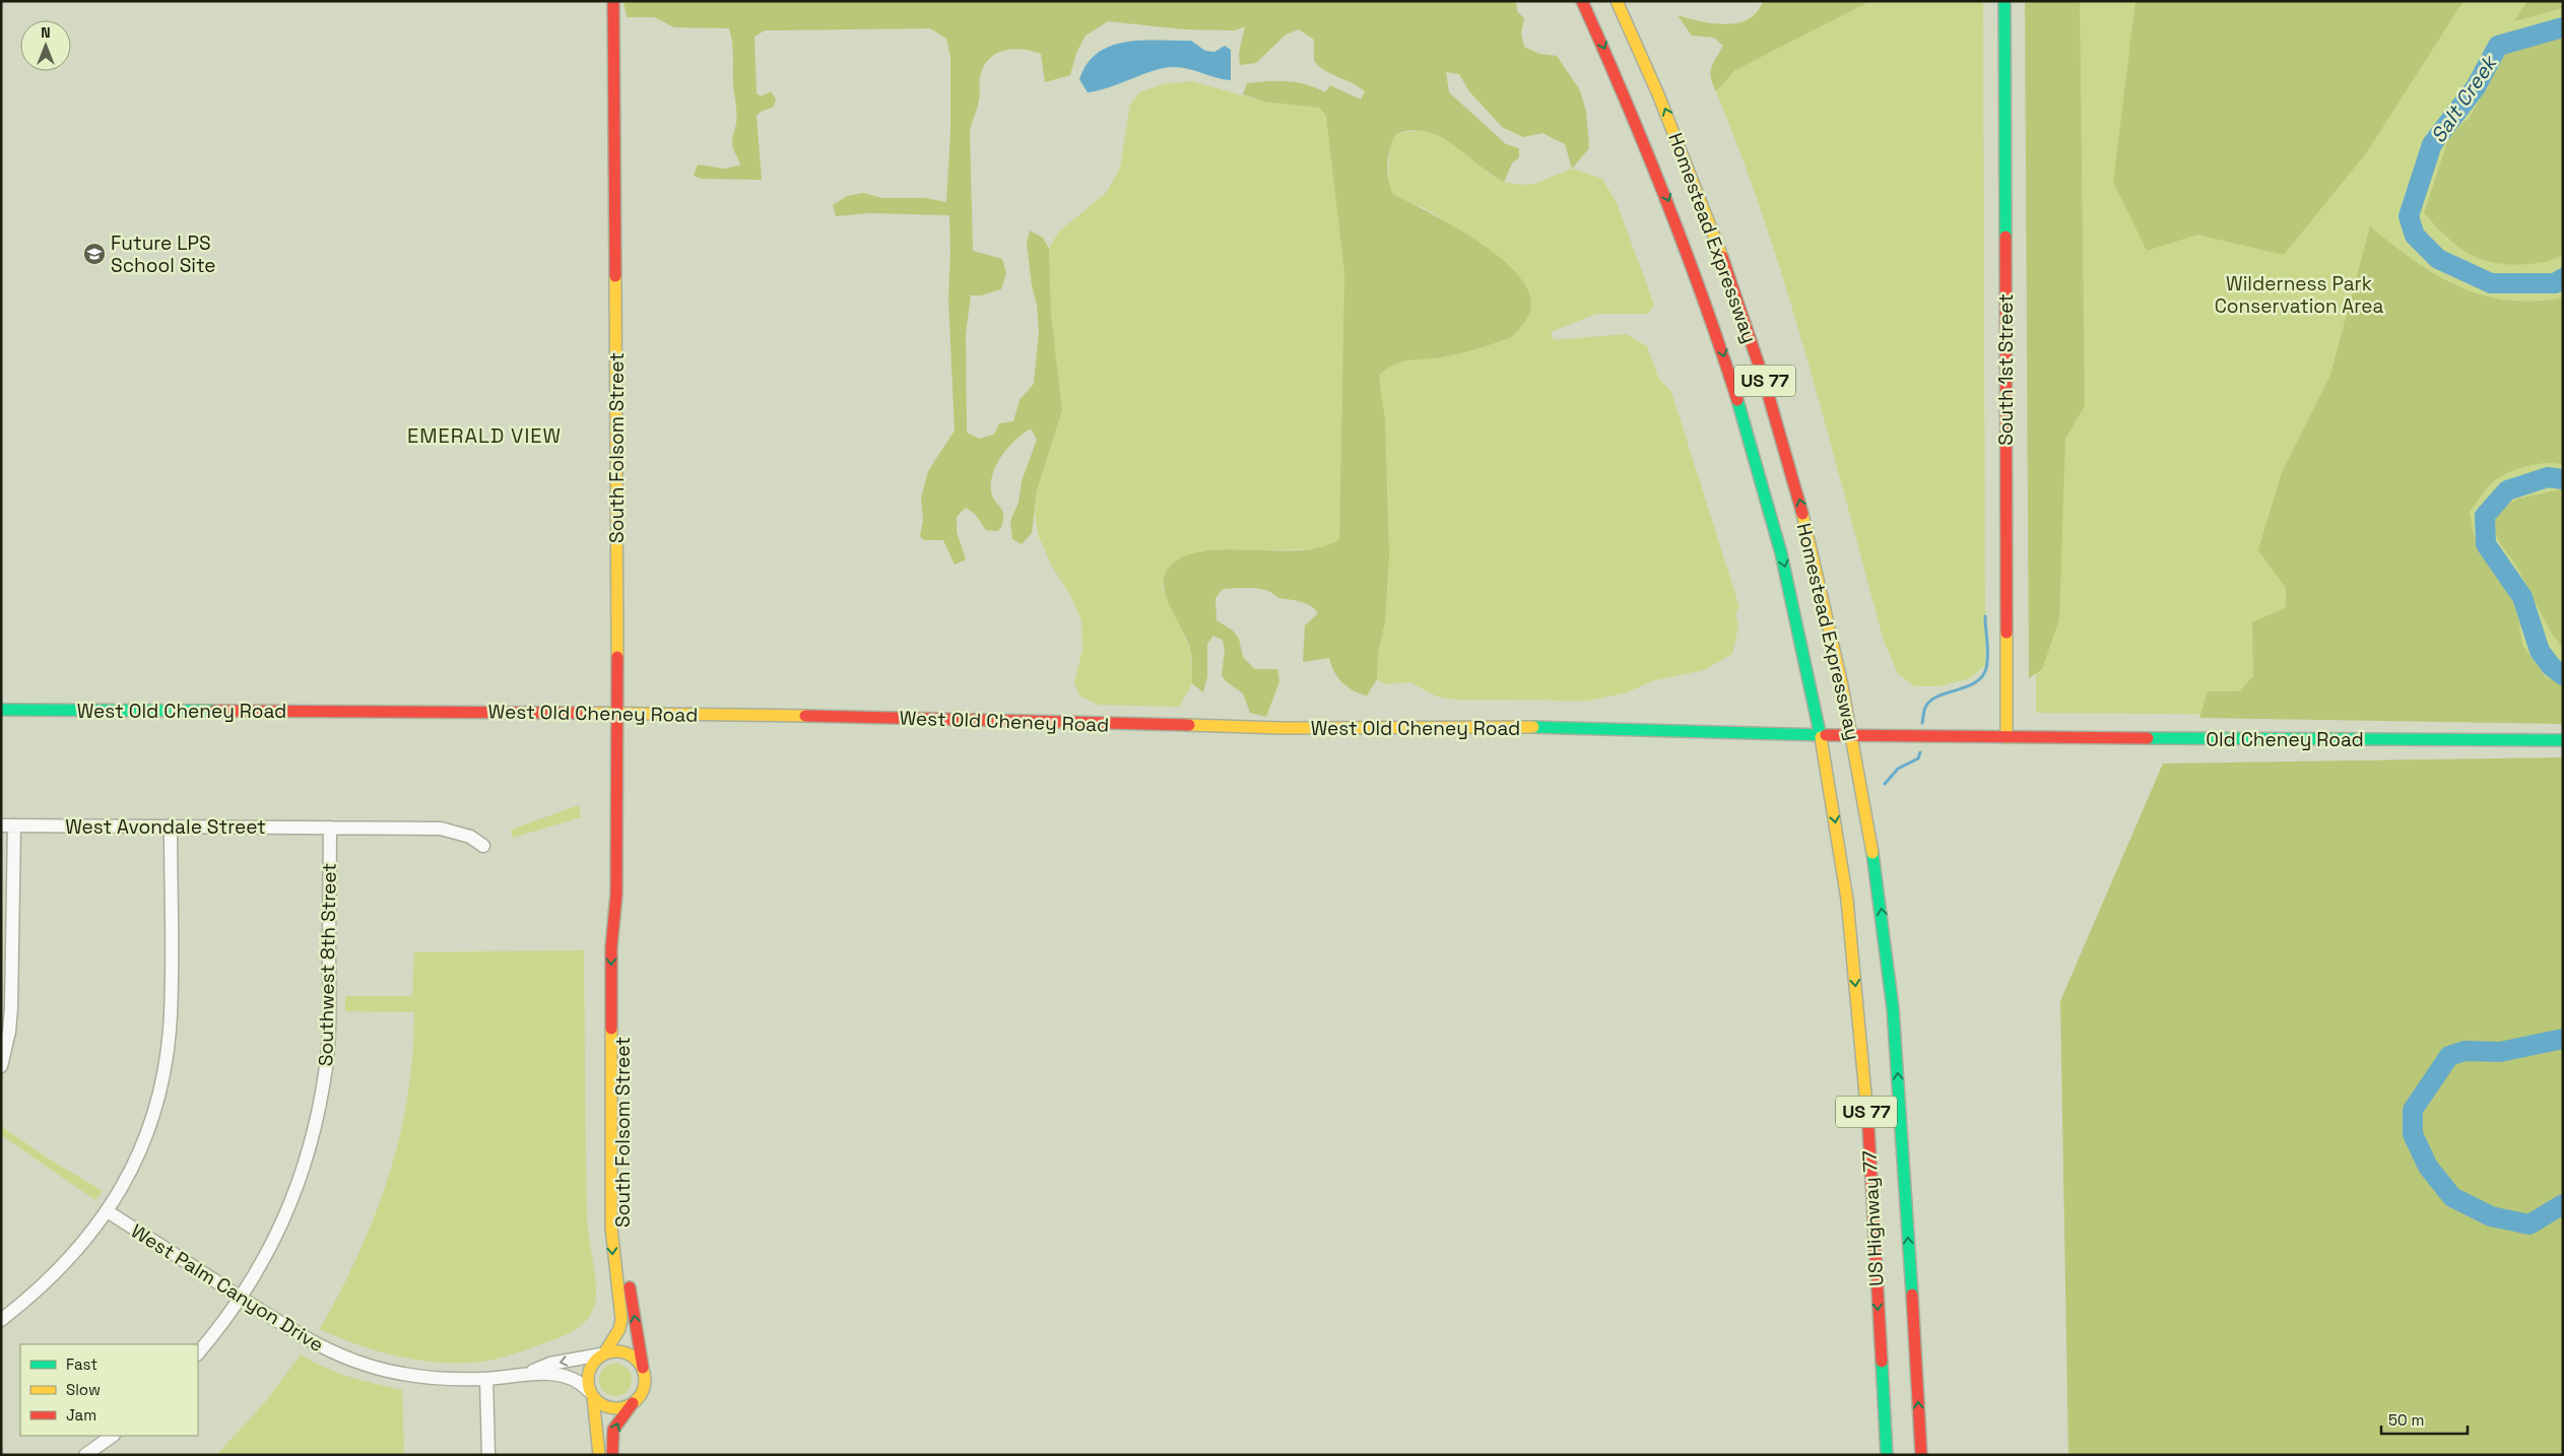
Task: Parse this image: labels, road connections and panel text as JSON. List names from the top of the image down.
{
  "streets": {
    "main road": [
      "Homestead Expressway",
      "South 1st Street",
      "US 77",
      "South Folsom Street",
      "West Old Cheney Road",
      "Old Cheney Road",
      "US Highway 77"
    ],
    "street": ["West Avondale Street", "Southwest 8th Street", "West Palm Canyon Drive"]
  },
  "crossings": [
    ["Homestead Expressway", "West Old Cheney Road"],
    ["Homestead Expressway", "US Highway 77"],
    ["South 1st Street", "West Old Cheney Road"],
    ["South 1st Street", "Old Cheney Road"],
    ["South Folsom Street", "West Old Cheney Road"],
    ["South Folsom Street", "West Palm Canyon Drive"],
    ["West Old Cheney Road", "Old Cheney Road"],
    ["West Avondale Street", "Southwest 8th Street"],
    ["Southwest 8th Street", "West Palm Canyon Drive"]
  ],
  "districts": ["EMERALD VIEW"],
  "water": ["Salt Creek"],
  "parks": ["Wilderness Park Conservation Area"],
  "places": {
    "school or university": ["Future LPS School Site"]
  },
  "legend": ["Fast", "Slow", "Jam"],
  "scale_bar": "50 m",
  "north": "top"
}
